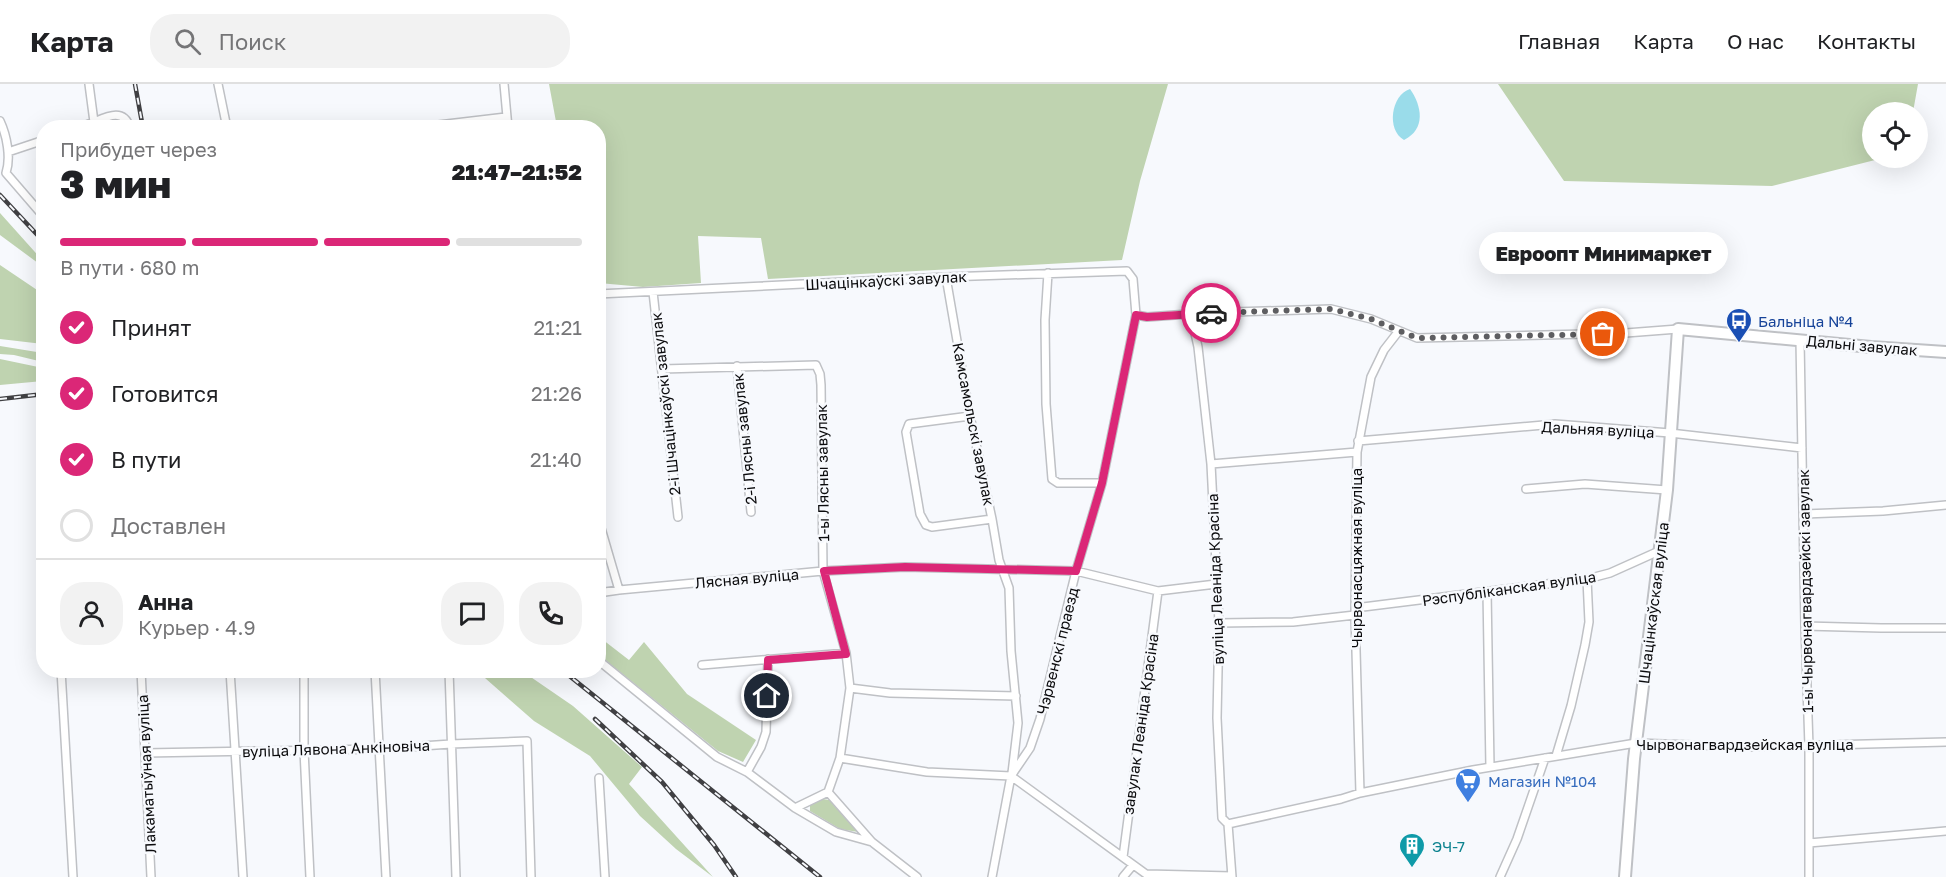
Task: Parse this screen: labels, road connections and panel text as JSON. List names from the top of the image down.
{
  "streets": {
    "street": [
      "Шчацінкаўскі завулак",
      "Дальні завулак",
      "2-і Шчацінкаўскі завулак",
      "Камсамольскі завулак",
      "Дальняя вуліца",
      "2-і Лясны завулак",
      "1-ы Лясны завулак",
      "Чырвонасцяжная вуліца",
      "Лясная вуліца",
      "вуліца Леаніда Красіна",
      "Рэспубліканская вуліца",
      "1-ы Чырвонагвардзейскі завулак",
      "Шчацінкаўская вуліца",
      "Чэрвенскі праезд",
      "завулак Леаніда Красіна",
      "Чырвонагвардзейская вуліца",
      "вуліца Лявона Анкіновіча",
      "Лакаматыўная вуліца"
    ]
  },
  "crossings": [
    ["Шчацінкаўскі завулак", "Дальні завулак"],
    ["Шчацінкаўскі завулак", "2-і Шчацінкаўскі завулак"],
    ["Шчацінкаўскі завулак", "Камсамольскі завулак"],
    ["Шчацінкаўскі завулак", "Чэрвенскі праезд"],
    ["Дальні завулак", "Чырвонасцяжная вуліца"],
    ["Дальні завулак", "вуліца Леаніда Красіна"],
    ["Дальні завулак", "1-ы Чырвонагвардзейскі завулак"],
    ["Дальні завулак", "Шчацінкаўская вуліца"],
    ["Дальні завулак", "Чэрвенскі праезд"],
    ["Камсамольскі завулак", "Лясная вуліца"],
    ["Камсамольскі завулак", "Чэрвенскі праезд"],
    ["Дальняя вуліца", "Чырвонасцяжная вуліца"],
    ["Дальняя вуліца", "1-ы Чырвонагвардзейскі завулак"],
    ["Дальняя вуліца", "Шчацінкаўская вуліца"],
    ["2-і Лясны завулак", "1-ы Лясны завулак"],
    ["1-ы Лясны завулак", "Лясная вуліца"],
    ["Чырвонасцяжная вуліца", "Рэспубліканская вуліца"],
    ["Чырвонасцяжная вуліца", "Чырвонагвардзейская вуліца"],
    ["Лясная вуліца", "вуліца Леаніда Красіна"],
    ["Лясная вуліца", "Чэрвенскі праезд"],
    ["Лясная вуліца", "завулак Леаніда Красіна"],
    ["вуліца Леаніда Красіна", "Рэспубліканская вуліца"],
    ["вуліца Леаніда Красіна", "Чырвонагвардзейская вуліца"],
    ["Рэспубліканская вуліца", "Шчацінкаўская вуліца"],
    ["1-ы Чырвонагвардзейскі завулак", "Чырвонагвардзейская вуліца"],
    ["Шчацінкаўская вуліца", "Чырвонагвардзейская вуліца"],
    ["вуліца Лявона Анкіновіча", "Лакаматыўная вуліца"]
  ],
  "places": {
    "other": ["Евроопт Минимаркет"],
    "bus stop": ["Бальніца №4"],
    "supermarket": ["Магазин №104"],
    "building": ["ЭЧ-7"]
  },
  "page": {
    "header": "Карта",
    "search": "Поиск",
    "nav": [
      "Главная",
      "Карта",
      "О нас",
      "Контакты"
    ],
    "heading": ["3 мин", "Прибудет через", "21:47–21:52"],
    "panel": ["Анна", "Курьер · 4.9"],
    "bar": "В пути · 680 m",
    "bubble": "Евроопт Минимаркет",
    "list": [
      ["Принят", "21:21"],
      ["Готовится", "21:26"],
      ["В пути", "21:40"],
      "Доставлен"
    ]
  }
}
